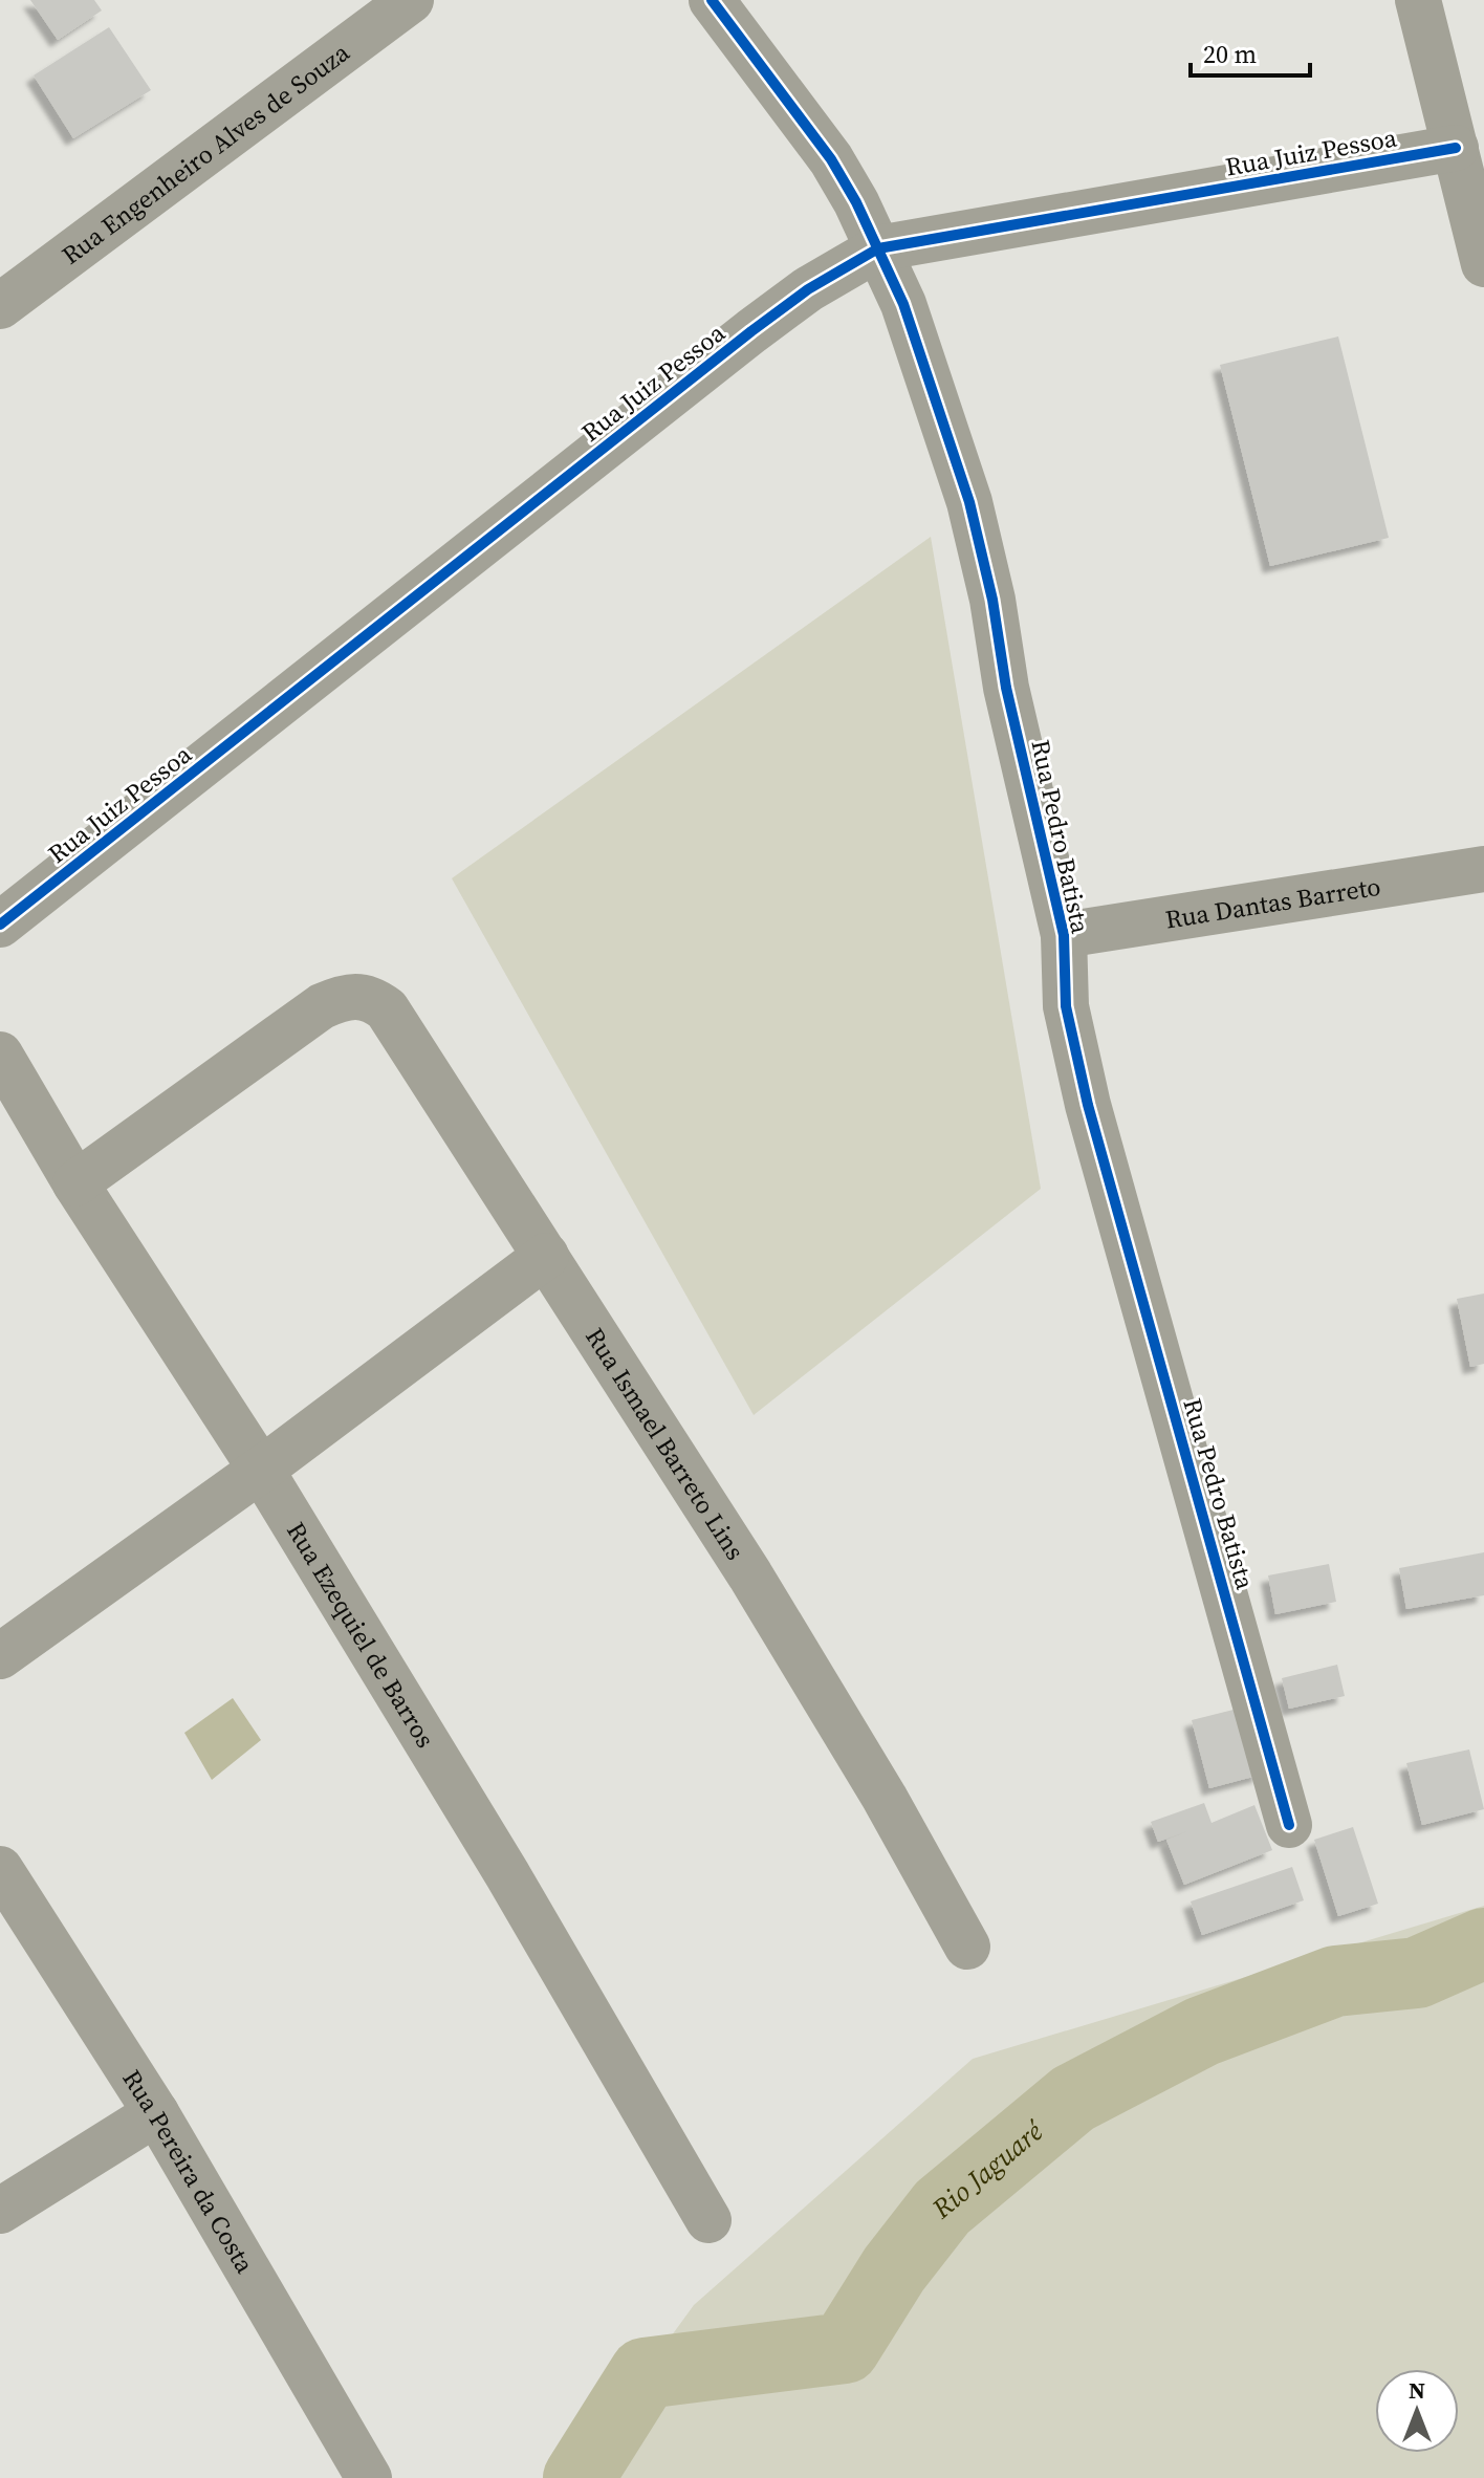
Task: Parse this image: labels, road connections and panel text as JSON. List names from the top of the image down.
{
  "streets": {
    "street": [
      "Rua Juiz Pessoa",
      "Rua Engenheiro Alves de Souza",
      "Rua Pedro Batista",
      "Rua Dantas Barreto",
      "Rua Ismael Barreto Lins",
      "Rua Ezequiel de Barros",
      "Rua Pereira da Costa"
    ]
  },
  "crossings": [
    ["Rua Juiz Pessoa", "Rua Pedro Batista"],
    ["Rua Pedro Batista", "Rua Dantas Barreto"],
    ["Rua Ismael Barreto Lins", "Rua Ezequiel de Barros"]
  ],
  "water": ["Rio Jaguaré"],
  "scale_bar": "20 m",
  "north": "top"
}
